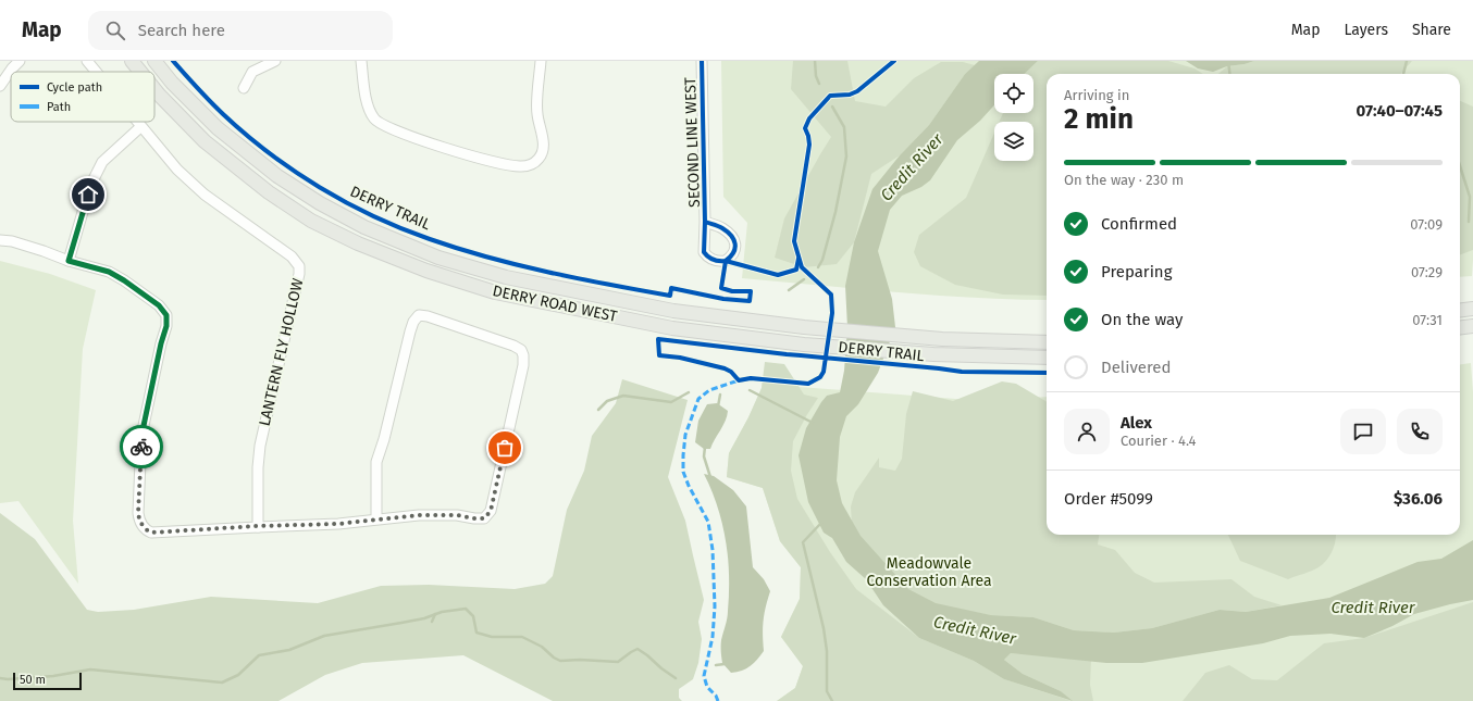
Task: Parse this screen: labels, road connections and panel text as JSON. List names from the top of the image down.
{
  "streets": {
    "main road": ["DERRY ROAD WEST"],
    "street": ["SECOND LINE WEST", "LANTERN FLY HOLLOW"],
    "cycle path": ["DERRY TRAIL"]
  },
  "water": ["Credit River"],
  "parks": ["Meadowvale Conservation Area"],
  "legend": ["Cycle path", "Path"],
  "scale_bar": "50 m",
  "page": {
    "header": "Map",
    "search": "Search here",
    "nav": ["Map", "Layers", "Share"],
    "heading": ["2 min", "Arriving in", "07:40–07:45"],
    "panel": [
      "Alex",
      "Courier · 4.4",
      "Order #5099",
      "$36.06"
    ],
    "bar": "On the way · 230 m",
    "list": [
      ["Confirmed", "07:09"],
      ["Preparing", "07:29"],
      ["On the way", "07:31"],
      "Delivered"
    ],
    "scale": "50 m"
  }
}
